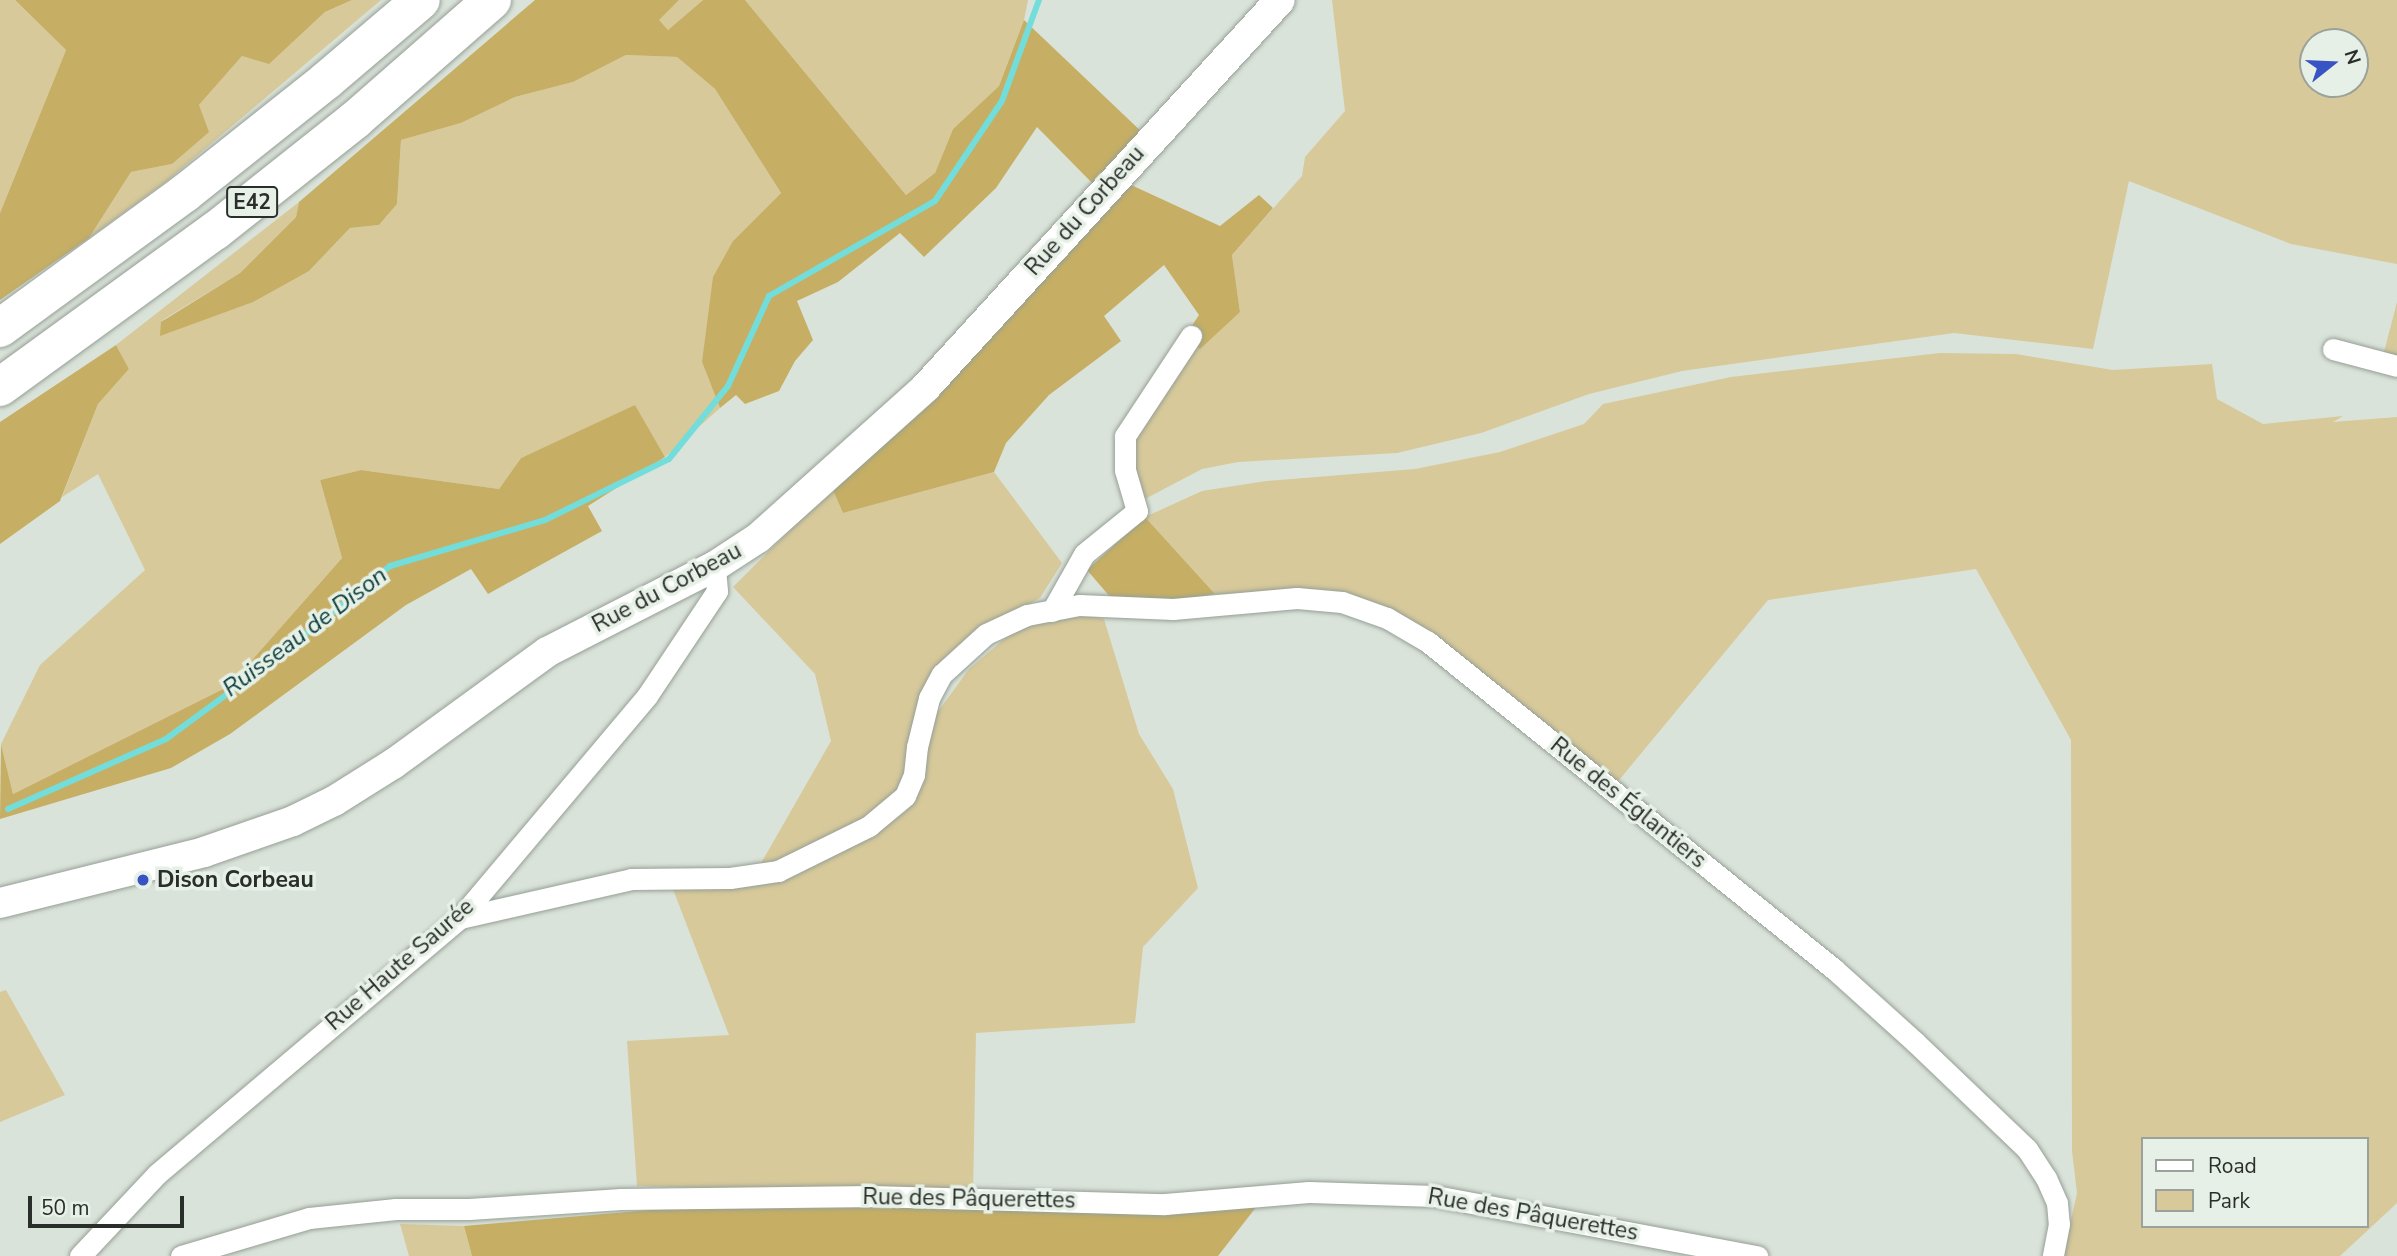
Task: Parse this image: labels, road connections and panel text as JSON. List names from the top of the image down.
{
  "streets": {
    "highway": ["E42"],
    "street": [
      "Rue du Corbeau",
      "Rue des Églantiers",
      "Rue Haute Saurée",
      "Rue des Pâquerettes"
    ]
  },
  "crossings": [
    ["Rue du Corbeau", "Rue Haute Saurée"],
    ["Rue des Églantiers", "Rue Haute Saurée"]
  ],
  "water": ["Ruisseau de Dison"],
  "places": ["Dison Corbeau"],
  "legend": ["Road", "Park"],
  "scale_bar": "50 m",
  "north": "right"
}
